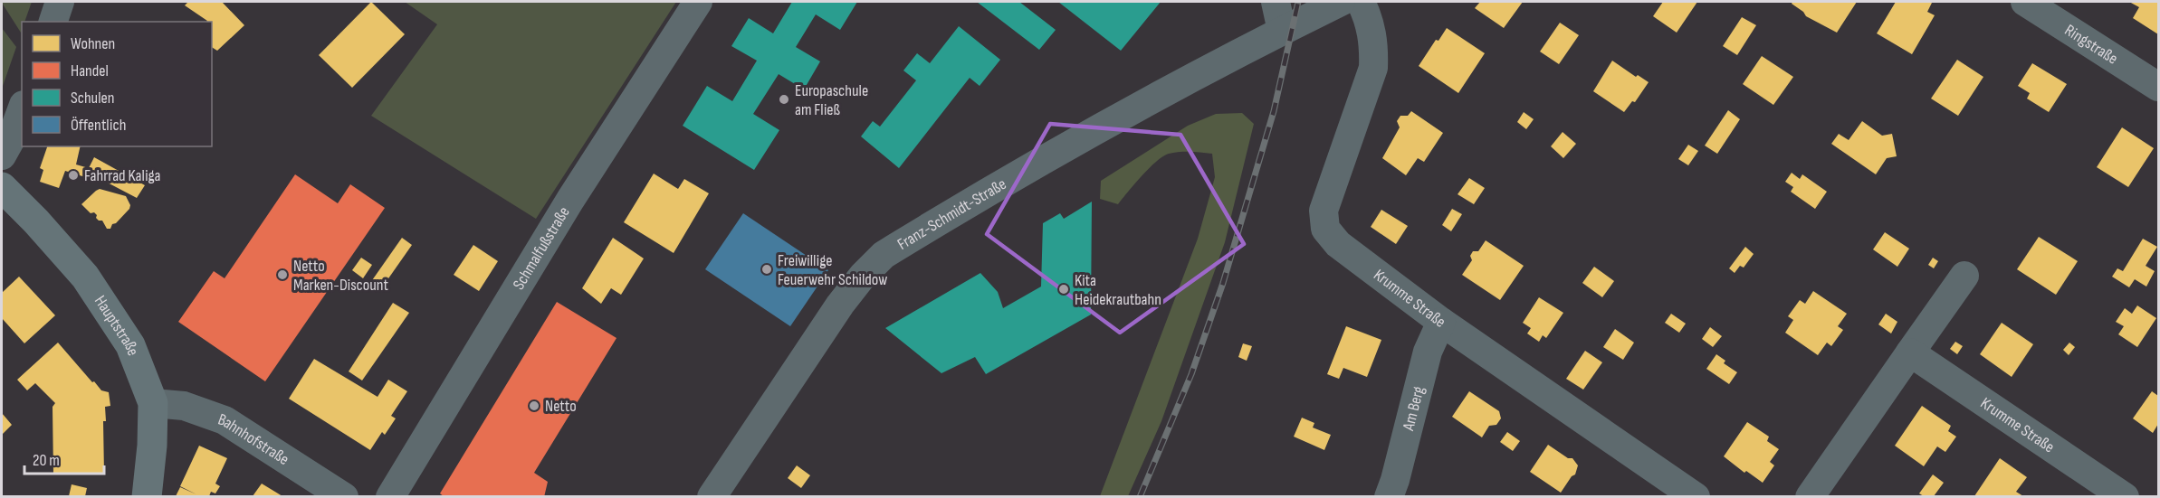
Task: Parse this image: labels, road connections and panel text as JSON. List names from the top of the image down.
{
  "streets": {
    "main road": ["Hauptstraße"],
    "street": [
      "Ringstraße",
      "Franz-Schmidt-Straße",
      "Schmalfußstraße",
      "Krumme Straße",
      "Am Berg",
      "Bahnhofstraße"
    ]
  },
  "crossings": [
    ["Krumme Straße", "Am Berg"],
    ["Hauptstraße", "Bahnhofstraße"]
  ],
  "places": [
    "Europaschule am Fließ",
    "Fahrrad Kaliga",
    "Freiwillige Feuerwehr Schildow",
    "Netto Marken-Discount",
    "Kita Heidekrautbahn",
    "Netto"
  ],
  "legend": [
    "Wohnen",
    "Handel",
    "Schulen",
    "Öffentlich"
  ],
  "scale_bar": "20 m"
}
